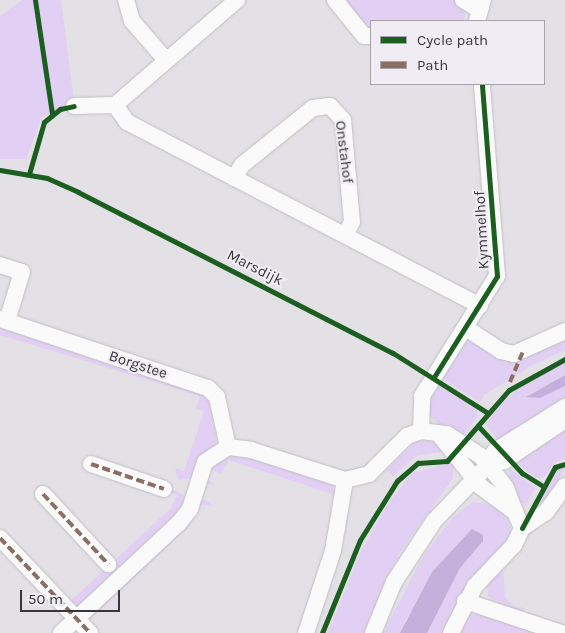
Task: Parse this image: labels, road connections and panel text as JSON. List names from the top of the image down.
{
  "streets": {
    "street": ["Onstahof", "Kymmelhof", "Borgstee"],
    "cycle path": ["Marsdijk"]
  },
  "legend": ["Cycle path", "Path"],
  "scale_bar": "50 m"
}
